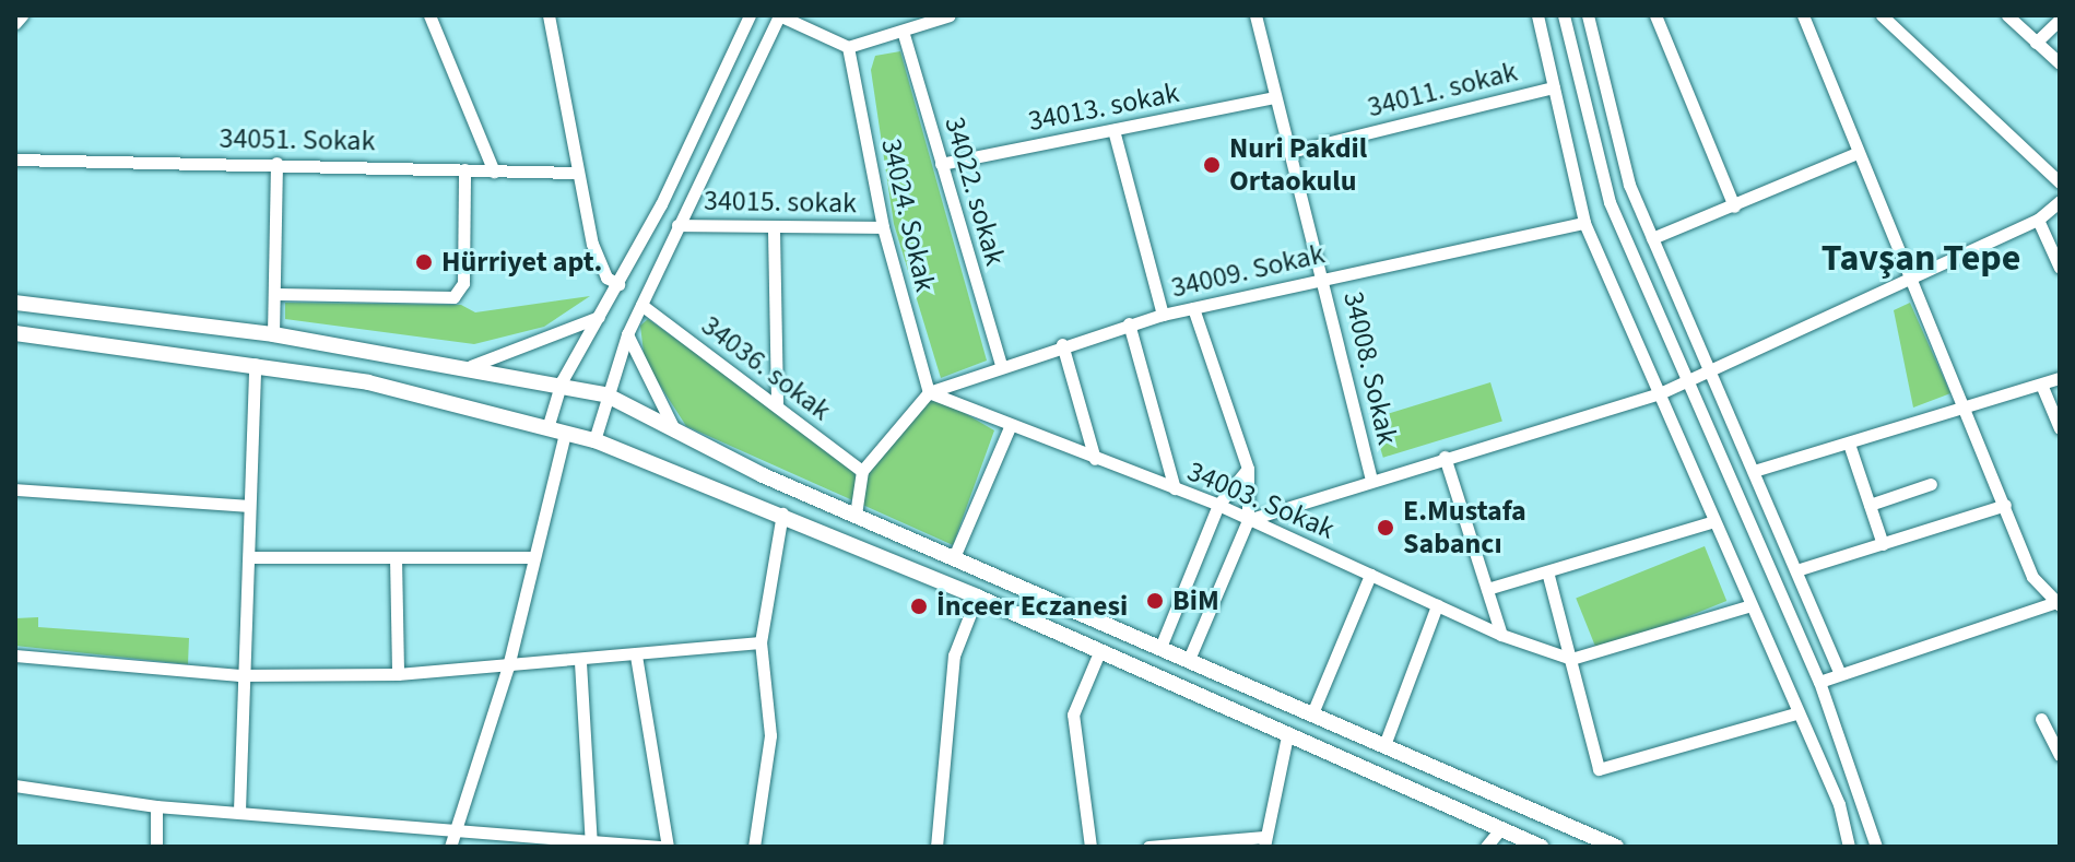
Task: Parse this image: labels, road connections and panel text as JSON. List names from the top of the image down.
{
  "streets": {
    "street": [
      "34011. sokak",
      "34013. sokak",
      "34051. Sokak",
      "34022. sokak",
      "34015. sokak",
      "34024. Sokak",
      "34009. Sokak",
      "34036. sokak",
      "34008. Sokak",
      "34003. Sokak"
    ]
  },
  "crossings": [
    ["34011. sokak", "34008. Sokak"],
    ["34013. sokak", "34022. sokak"],
    ["34013. sokak", "34008. Sokak"],
    ["34022. sokak", "34009. Sokak"],
    ["34015. sokak", "34024. Sokak"],
    ["34024. Sokak", "34009. Sokak"],
    ["34024. Sokak", "34003. Sokak"],
    ["34009. Sokak", "34008. Sokak"],
    ["34009. Sokak", "34003. Sokak"]
  ],
  "districts": ["Tavşan Tepe"],
  "places": [
    "Nuri Pakdil Ortaokulu",
    "Hürriyet apt.",
    "E.Mustafa Sabancı",
    "BiM",
    "İnceer Eczanesi"
  ]
}
